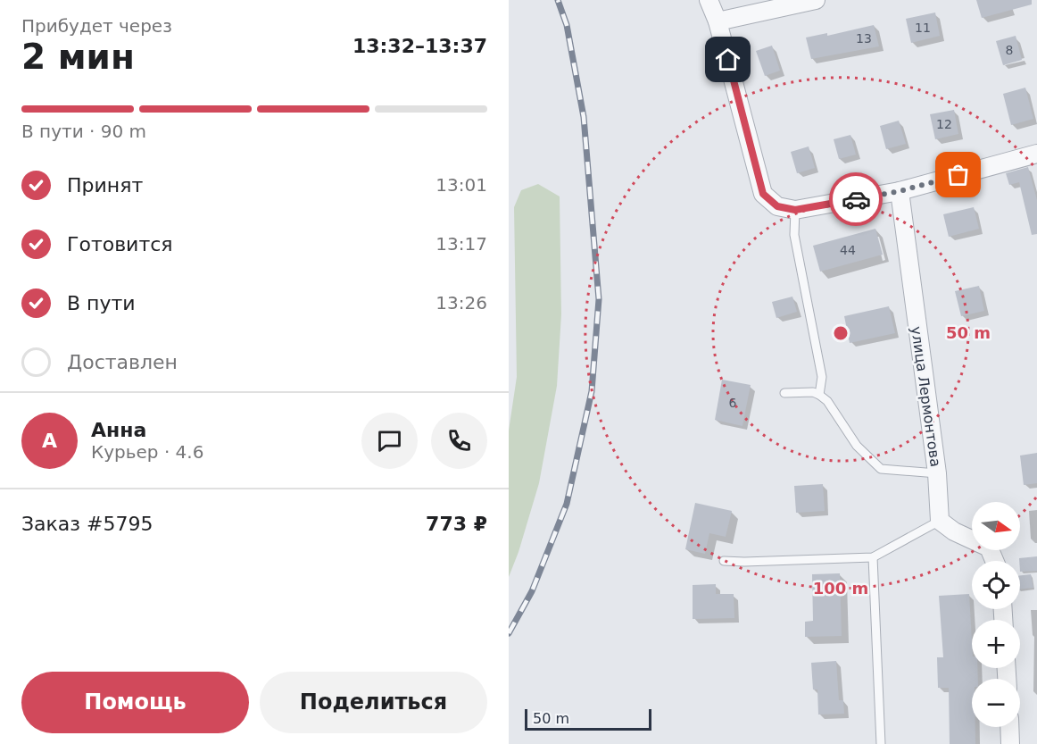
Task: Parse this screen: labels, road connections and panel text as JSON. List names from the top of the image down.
{
  "streets": {
    "street": ["улица Лермонтова"]
  },
  "house_numbers": [
    "11",
    "13",
    "8",
    "12",
    "44",
    "6"
  ],
  "scale_bar": "50 m",
  "north": "right",
  "page": {
    "heading": ["2 мин", "Прибудет через", "13:32–13:37"],
    "panel": [
      "Анна",
      "Курьер · 4.6",
      "Заказ #5795",
      "773 ₽"
    ],
    "bar": "В пути · 90 m",
    "list": [
      ["Принят", "13:01"],
      ["Готовится", "13:17"],
      ["В пути", "13:26"],
      "Доставлен"
    ],
    "round": "А",
    "map_buttons": ["+", "−"],
    "buttons": ["Помощь", "Поделиться"],
    "scale": "50 m"
  },
  "rings": ["50 m", "100 m"]
}
